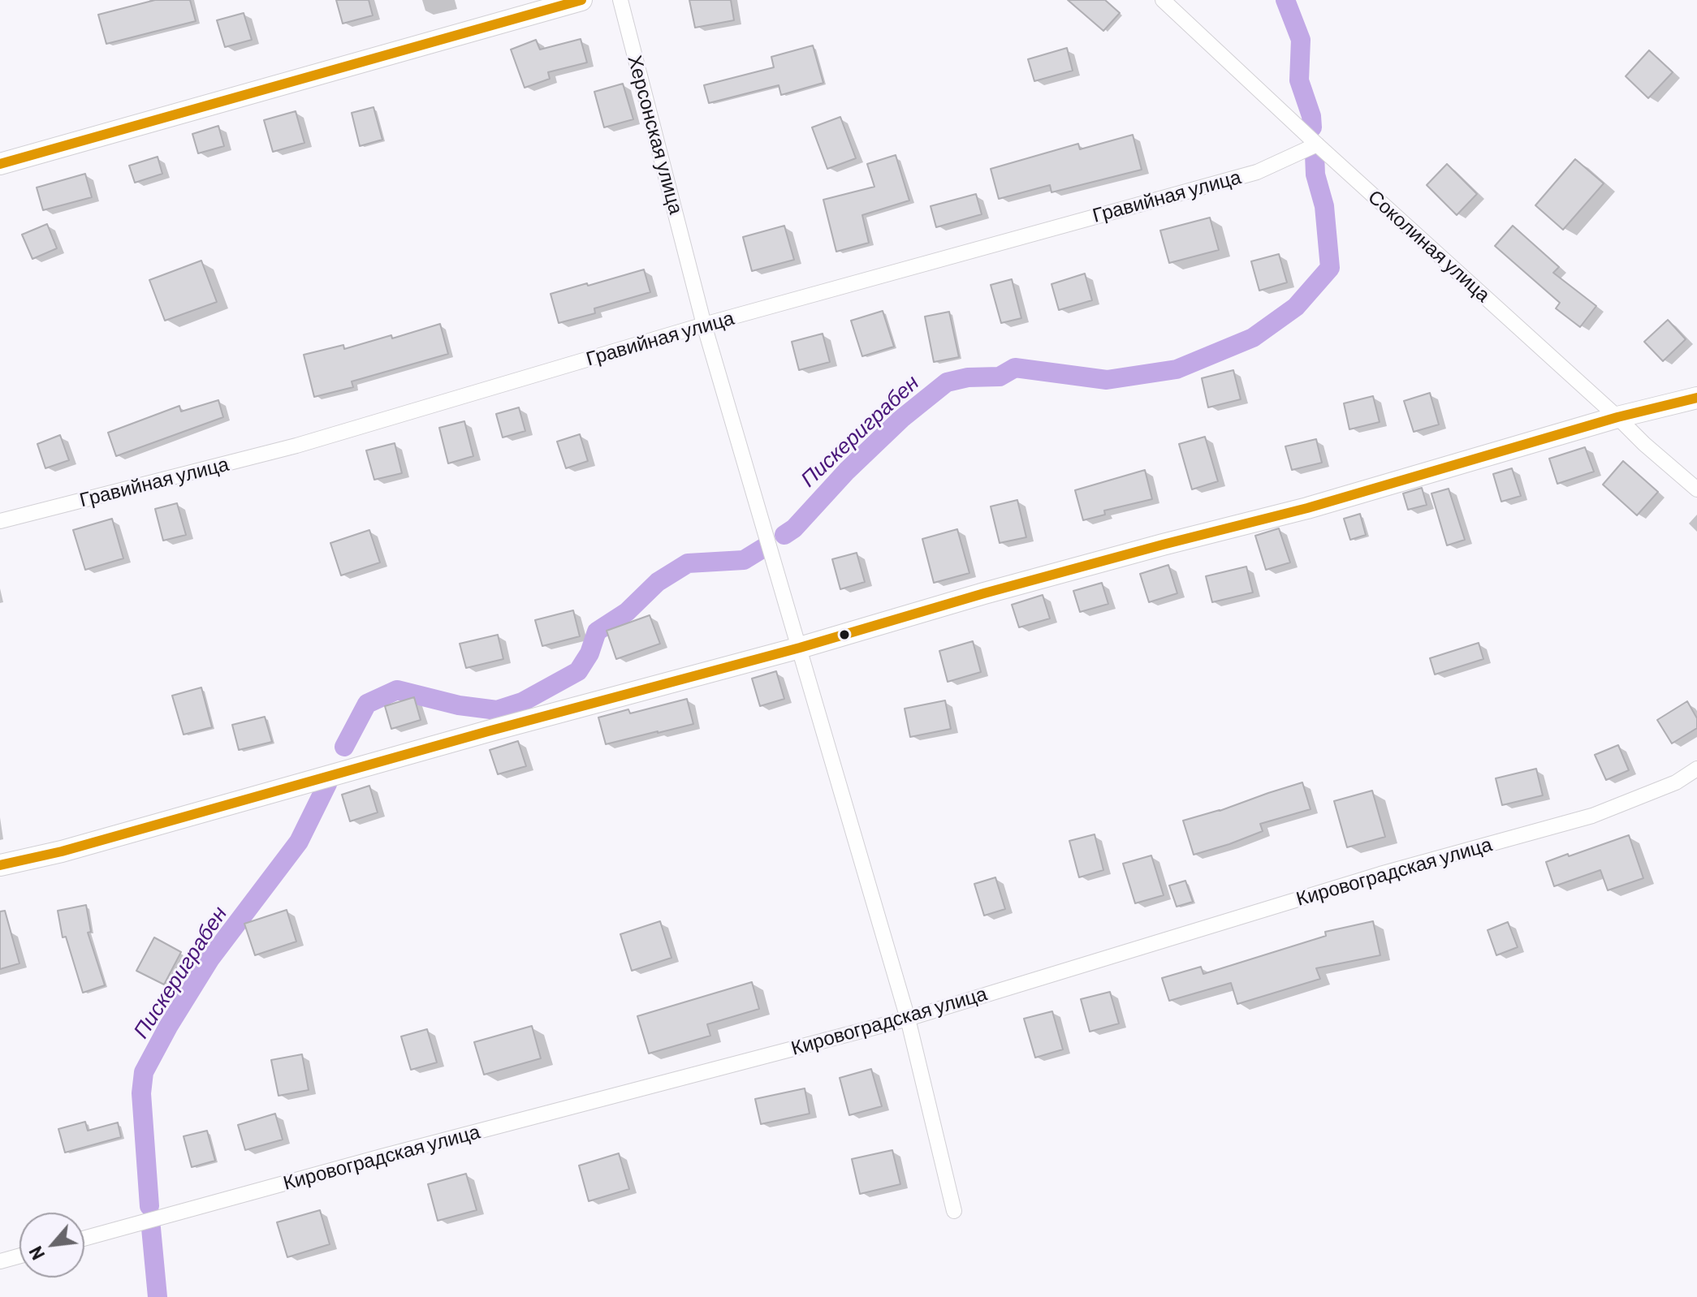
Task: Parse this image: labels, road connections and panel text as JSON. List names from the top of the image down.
{
  "streets": {
    "street": [
      "Херсонская улица",
      "Гравийная улица",
      "Соколиная улица",
      "Кировоградская улица"
    ]
  },
  "crossings": [
    ["Херсонская улица", "Гравийная улица"],
    ["Херсонская улица", "Кировоградская улица"],
    ["Гравийная улица", "Соколиная улица"]
  ],
  "water": ["Пискериграбен"],
  "north": "bottom left"
}
